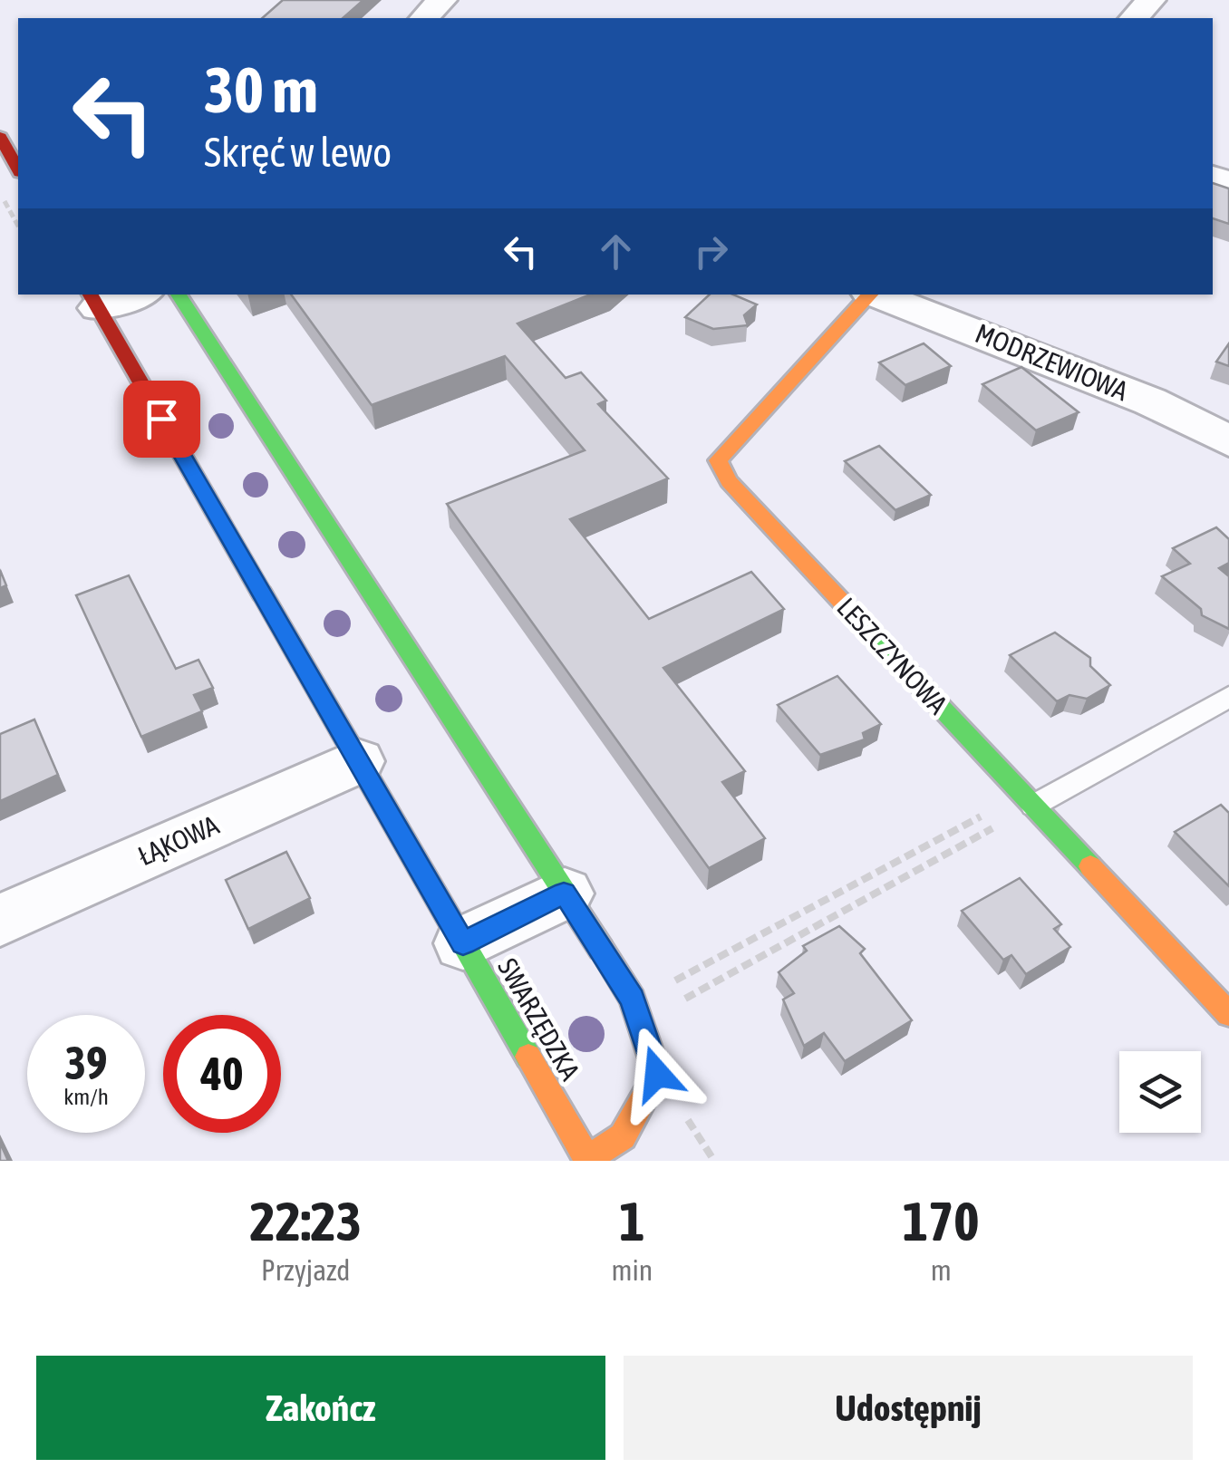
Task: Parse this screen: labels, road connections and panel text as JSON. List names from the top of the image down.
{
  "streets": {
    "street": [
      "MODRZEWIOWA",
      "LESZCZYNOWA",
      "ŁĄKOWA",
      "SWARZĘDZKA"
    ]
  },
  "crossings": [
    ["ŁĄKOWA", "SWARZĘDZKA"]
  ],
  "page": {
    "turn": ["30 m", "Skręć w lewo"],
    "speed": "39 km/h",
    "limit": "40",
    "eta": [
      "22:23",
      "Przyjazd",
      "1",
      "min",
      "170",
      "m"
    ],
    "buttons": ["Zakończ", "Udostępnij"]
  }
}
